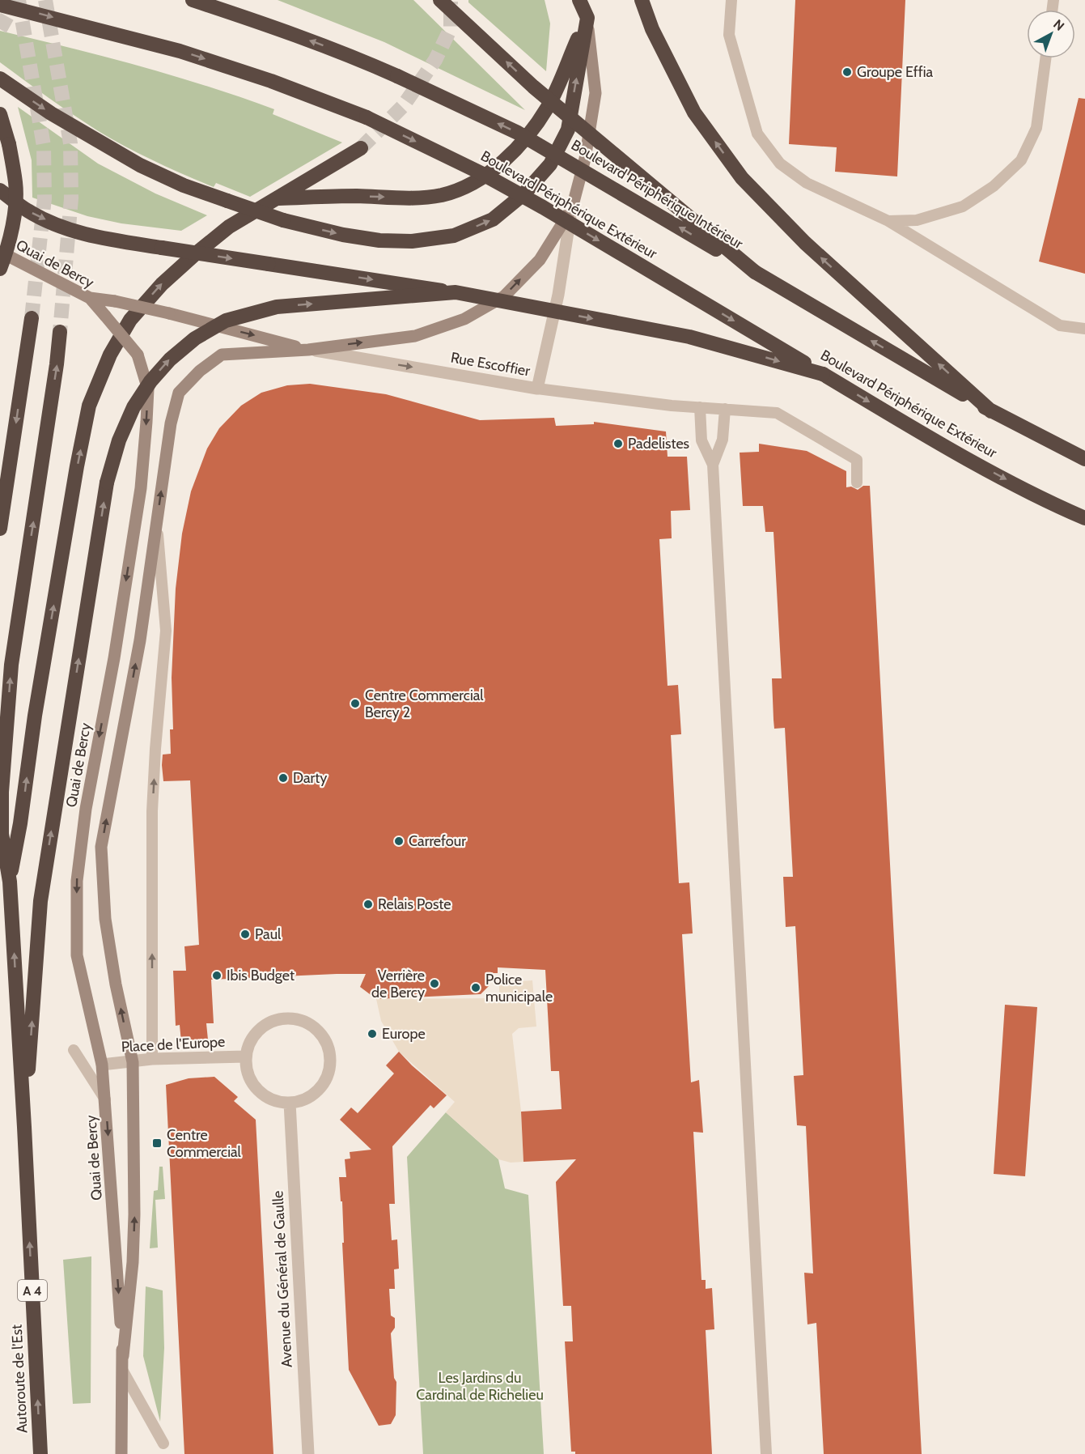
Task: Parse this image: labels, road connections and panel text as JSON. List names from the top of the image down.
{
  "streets": {
    "highway": [
      "Boulevard Périphérique Intérieur",
      "Boulevard Périphérique Extérieur",
      "A 4",
      "Autoroute de l’Est"
    ],
    "main road": ["Quai de Bercy", "Rue Escoffier"],
    "street": ["Place de l'Europe", "Avenue du Général de Gaulle"]
  },
  "crossings": [
    ["Quai de Bercy", "Rue Escoffier"],
    ["Quai de Bercy", "Place de l'Europe"],
    ["Place de l'Europe", "Avenue du Général de Gaulle"],
    ["A 4", "Autoroute de l’Est"]
  ],
  "one_way": ["Rue Escoffier", "Autoroute de l’Est"],
  "parks": ["Les Jardins du Cardinal de Richelieu"],
  "places": {
    "other": [
      "Groupe Effia",
      "Padelistes",
      "Centre Commercial Bercy 2",
      "Darty",
      "Carrefour",
      "Relais Poste",
      "Paul",
      "Ibis Budget",
      "Verrière de Bercy",
      "Police municipale",
      "Europe"
    ],
    "transit": ["Centre Commercial"]
  },
  "north": "top right"
}
